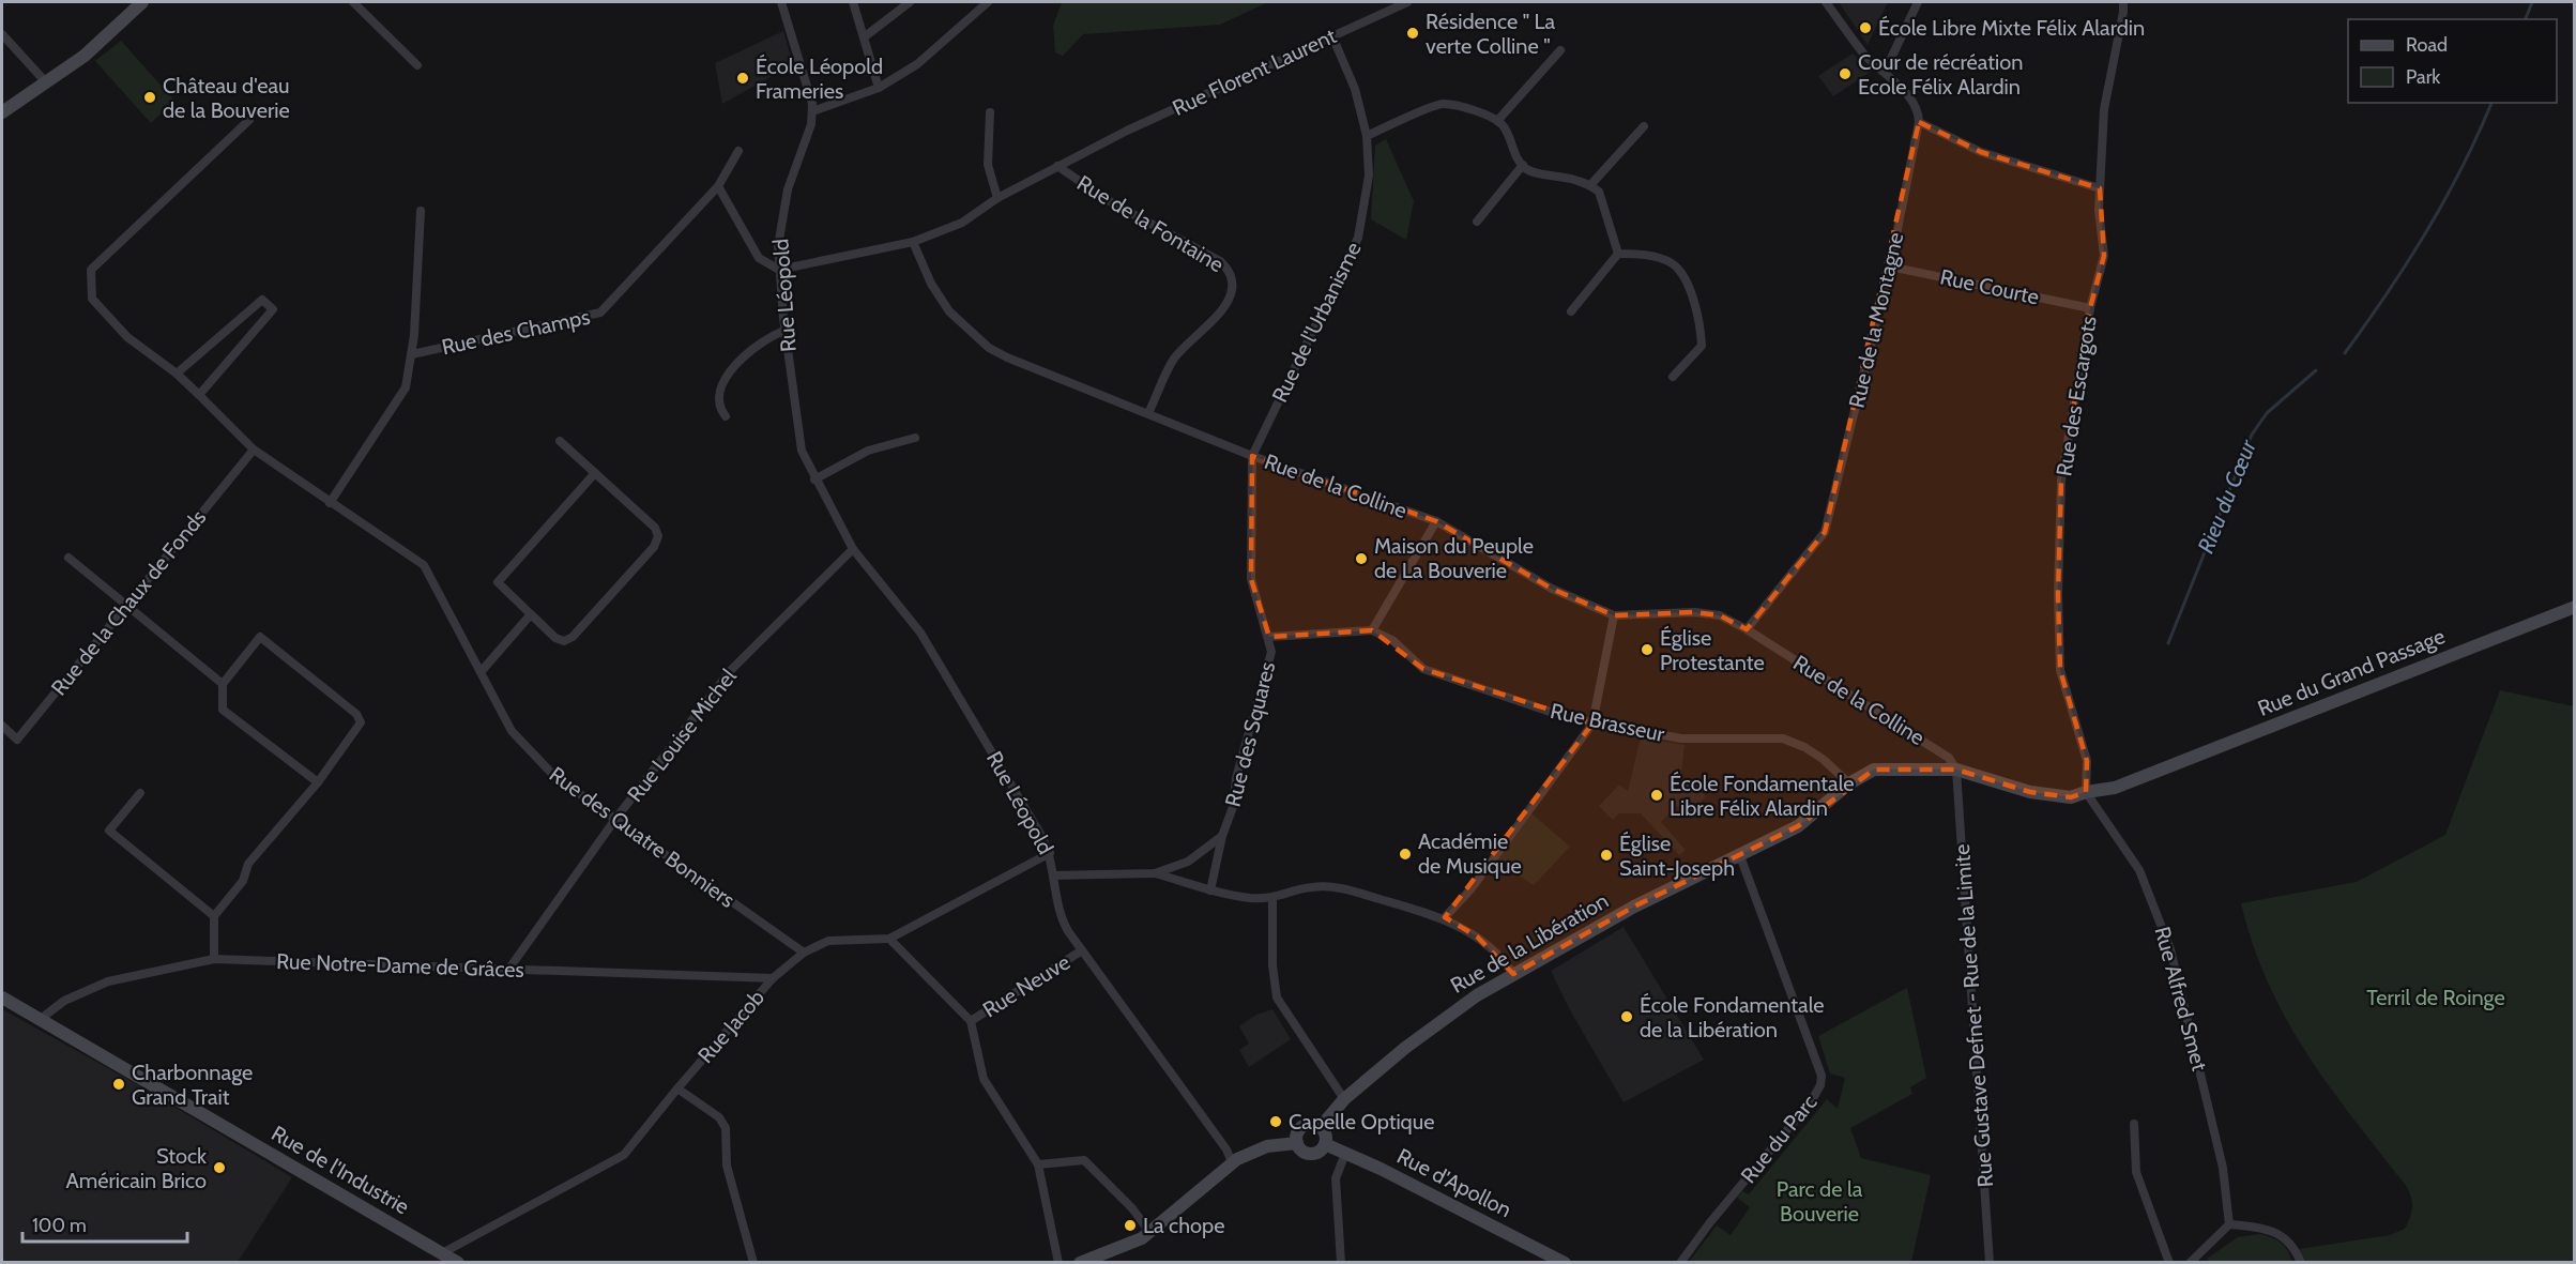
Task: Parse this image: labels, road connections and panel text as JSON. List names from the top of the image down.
{
  "streets": {
    "street": [
      "Rue Florent Laurent",
      "Rue de la Fontaine",
      "Rue Courte",
      "Rue Léopold",
      "Rue de la Montagne",
      "Rue de l'Urbanisme",
      "Rue des Champs",
      "Rue des Escargots",
      "Rue de la Colline",
      "Rue de la Chaux de Fonds",
      "Rue du Grand Passage",
      "Rue Brasseur",
      "Rue des Squares",
      "Rue Louise Michel",
      "Rue des Quatre Bonniers",
      "Rue de la Libération",
      "Rue Notre-Dame de Grâces",
      "Rue Neuve",
      "Rue Alfred Smet",
      "Rue Gustave Defnet - Rue de la Limite",
      "Rue Jacob",
      "Rue du Parc",
      "Rue de l'Industrie",
      "Rue d'Apollon"
    ]
  },
  "crossings": [
    ["Rue Florent Laurent", "Rue de la Fontaine"],
    ["Rue Florent Laurent", "Rue de l'Urbanisme"],
    ["Rue de la Fontaine", "Rue Léopold"],
    ["Rue de la Fontaine", "Rue de la Colline"],
    ["Rue Courte", "Rue de la Montagne"],
    ["Rue Courte", "Rue des Escargots"],
    ["Rue Léopold", "Rue des Squares"],
    ["Rue Léopold", "Rue Louise Michel"],
    ["Rue Léopold", "Rue Neuve"],
    ["Rue Léopold", "Rue Jacob"],
    ["Rue de la Montagne", "Rue de la Colline"],
    ["Rue de l'Urbanisme", "Rue de la Colline"],
    ["Rue de l'Urbanisme", "Rue des Squares"],
    ["Rue des Escargots", "Rue du Grand Passage"],
    ["Rue des Escargots", "Rue Alfred Smet"],
    ["Rue de la Colline", "Rue des Squares"],
    ["Rue de la Colline", "Rue de la Libération"],
    ["Rue de la Colline", "Rue Gustave Defnet - Rue de la Limite"],
    ["Rue de la Chaux de Fonds", "Rue des Quatre Bonniers"],
    ["Rue du Grand Passage", "Rue Alfred Smet"],
    ["Rue Brasseur", "Rue de la Libération"],
    ["Rue Louise Michel", "Rue des Quatre Bonniers"],
    ["Rue Louise Michel", "Rue Notre-Dame de Grâces"],
    ["Rue des Quatre Bonniers", "Rue Jacob"],
    ["Rue de la Libération", "Rue Gustave Defnet - Rue de la Limite"],
    ["Rue de la Libération", "Rue du Parc"],
    ["Rue de la Libération", "Rue d'Apollon"],
    ["Rue Notre-Dame de Grâces", "Rue Jacob"],
    ["Rue Notre-Dame de Grâces", "Rue de l'Industrie"],
    ["Rue Jacob", "Rue de l'Industrie"]
  ],
  "water": ["Rieu du Cœur"],
  "parks": ["Terril de Roinge", "Parc de la Bouverie"],
  "places": [
    "École Libre Mixte Félix Alardin",
    "Résidence \" La verte Colline \"",
    "Cour de récréation Ecole Félix Alardin",
    "École Léopold Frameries",
    "Château d'eau de la Bouverie",
    "Maison du Peuple de La Bouverie",
    "Église Protestante",
    "École Fondamentale Libre Félix Alardin",
    "Académie de Musique",
    "Église Saint-Joseph",
    "École Fondamentale de la Libération",
    "Charbonnage Grand Trait",
    "Capelle Optique",
    "Stock Américain Brico",
    "La chope"
  ],
  "legend": ["Road", "Park"],
  "scale_bar": "100 m"
}
